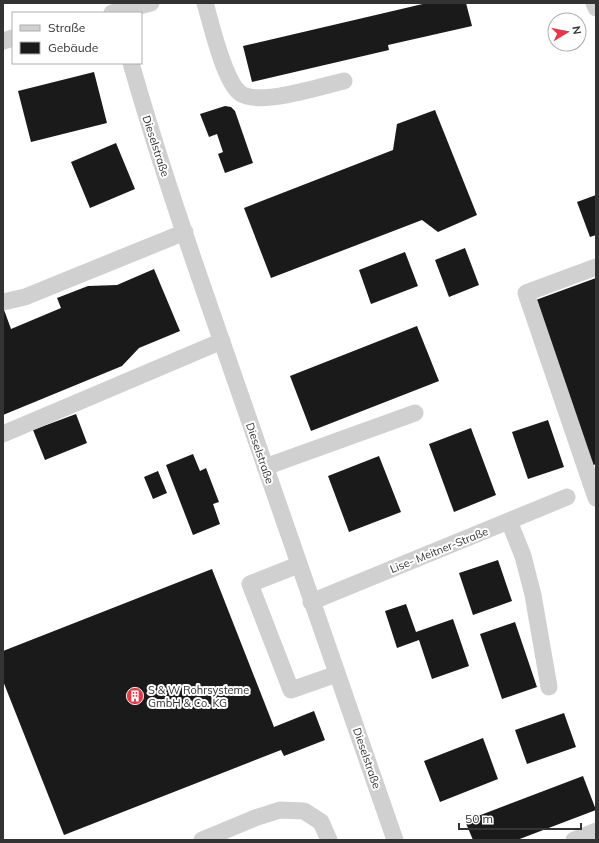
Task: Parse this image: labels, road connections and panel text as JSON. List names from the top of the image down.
{
  "streets": {
    "street": ["Dieselstraße", "Lise- Meitner-Straße"]
  },
  "crossings": [
    ["Dieselstraße", "Lise- Meitner-Straße"]
  ],
  "places": {
    "building": ["S & W Rohrsysteme GmbH & Co. KG"]
  },
  "legend": ["Straße", "Gebäude"],
  "scale_bar": "50 m",
  "north": "right"
}
